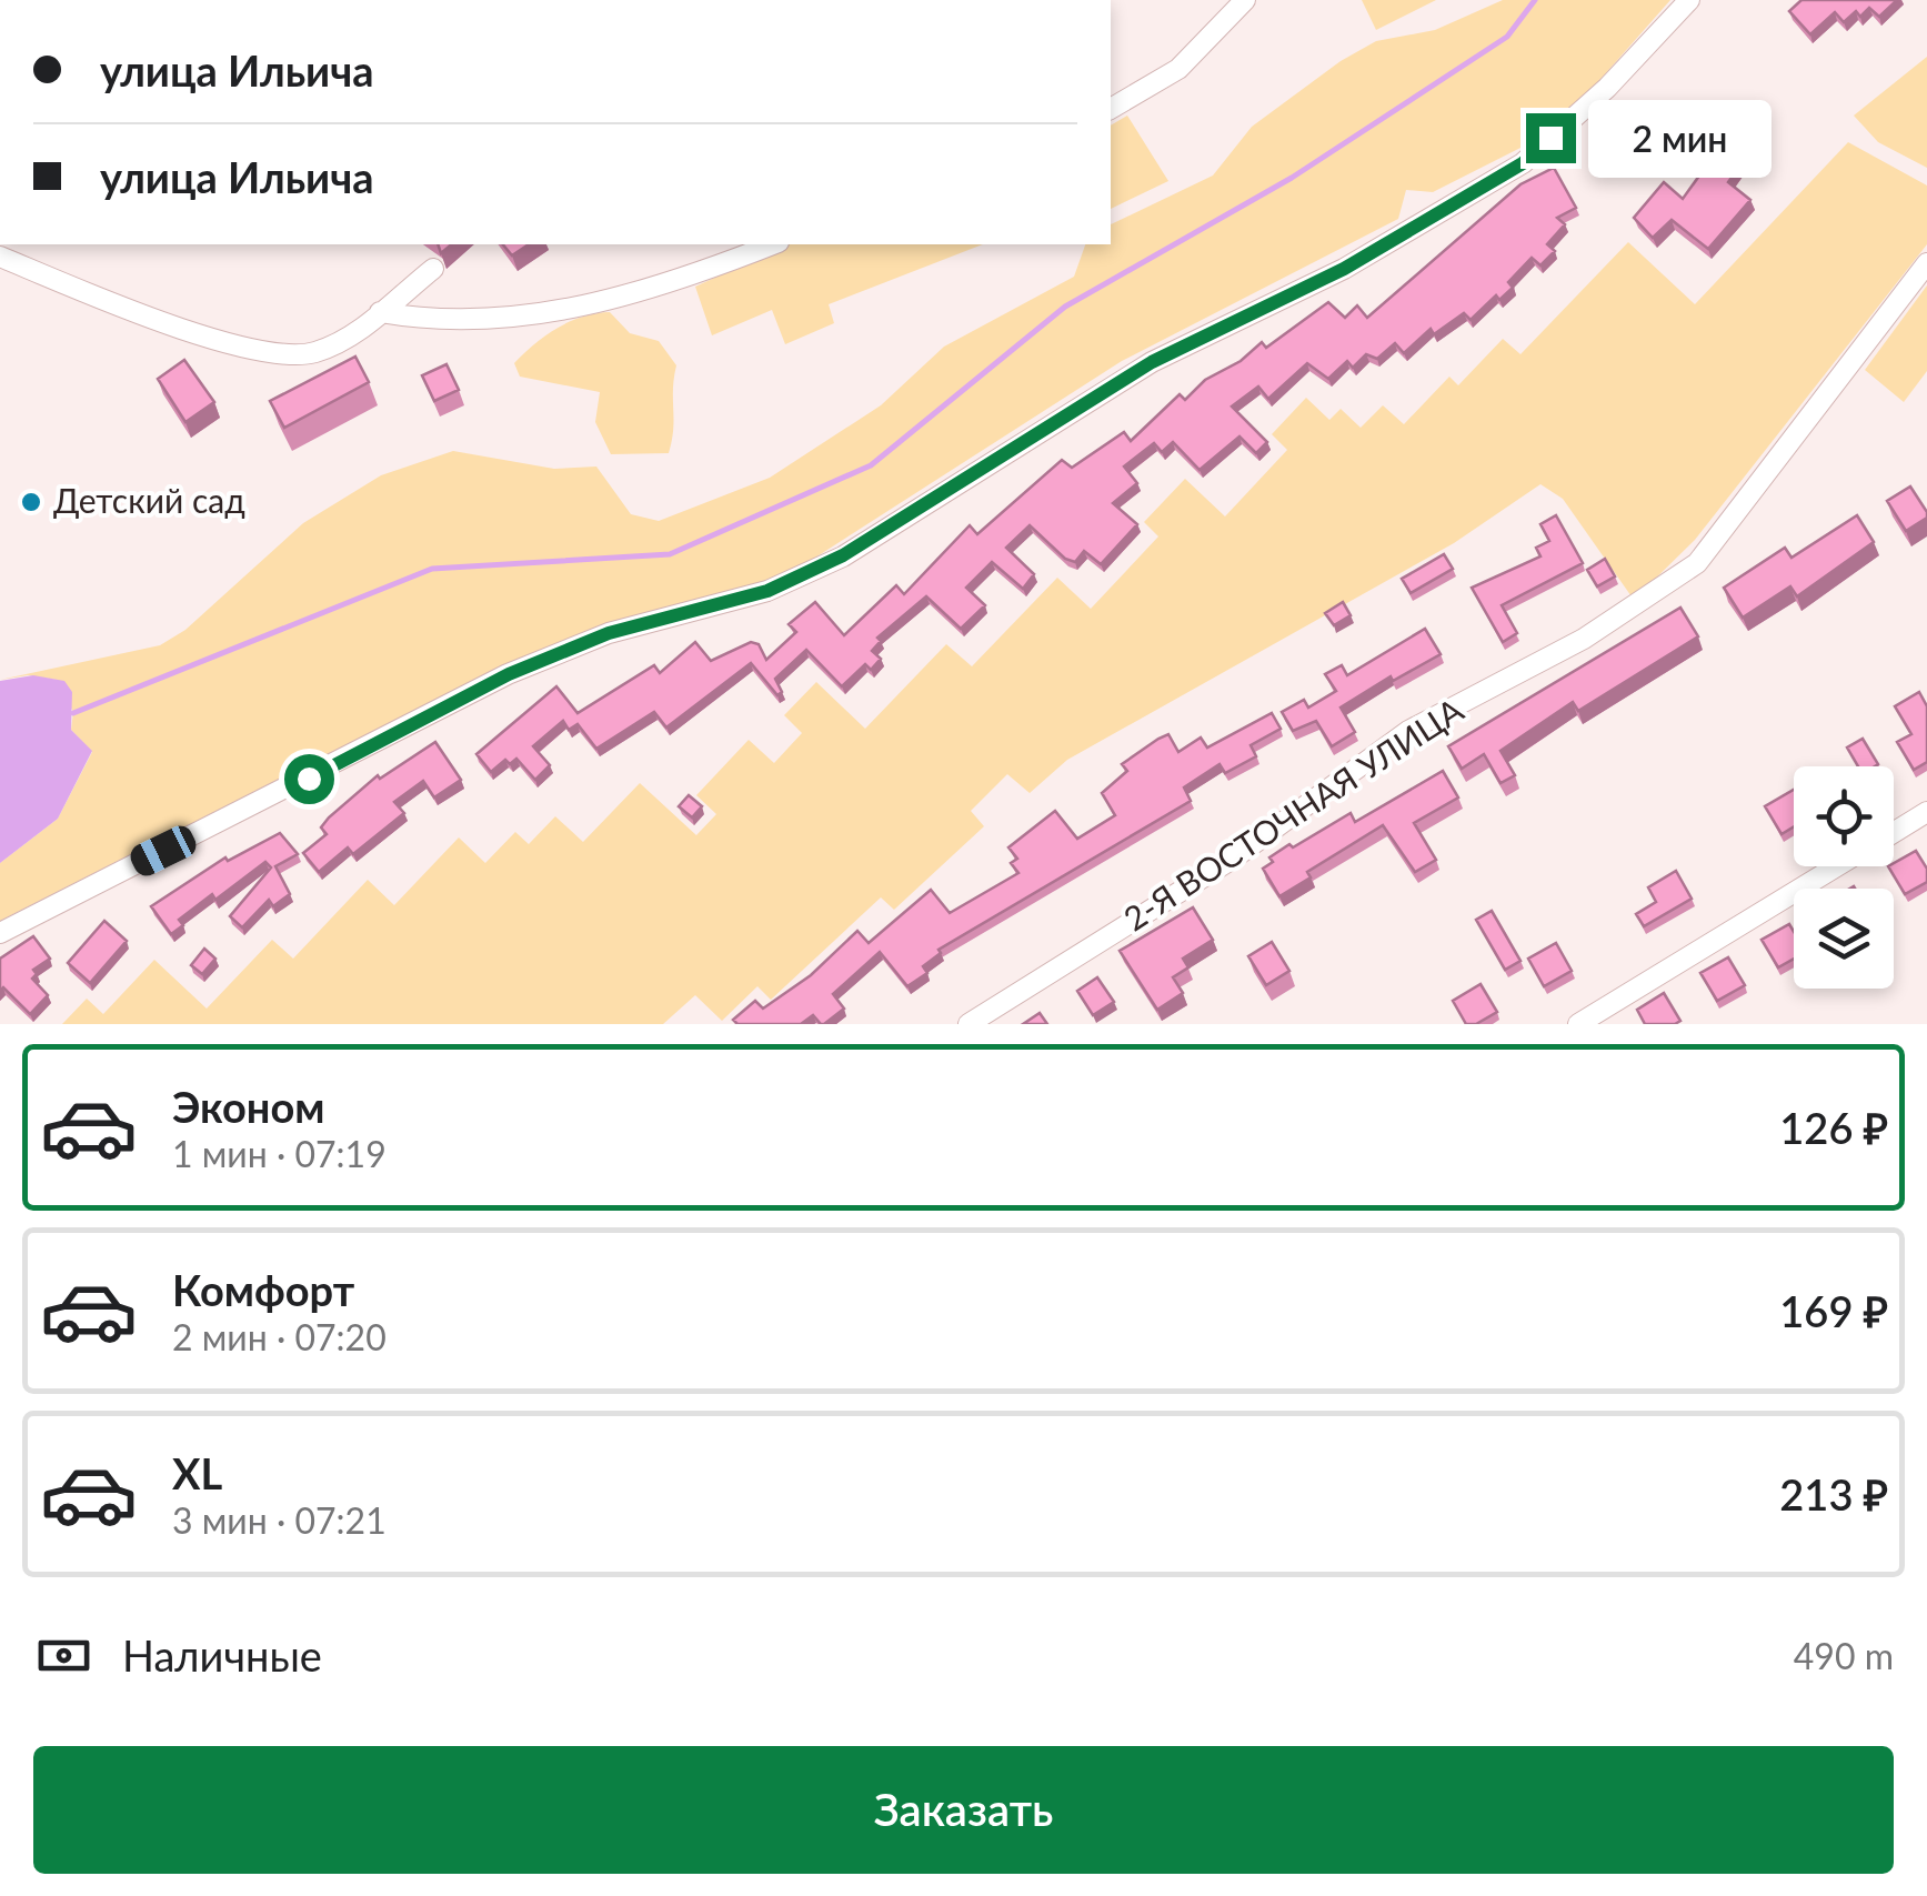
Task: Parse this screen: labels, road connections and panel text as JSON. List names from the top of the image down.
{
  "streets": {
    "street": ["2-Я ВОСТОЧНАЯ УЛИЦА"]
  },
  "places": ["Детский сад"],
  "page": {
    "banner": ["улица Ильича", "улица Ильича"],
    "bubble": "2 мин",
    "list": [
      {
        "name": "Эконом",
        "note": "1 мин · 07:19",
        "value": "126 ₽"
      },
      {
        "name": "Комфорт",
        "note": "2 мин · 07:20",
        "value": "169 ₽"
      },
      {
        "name": "XL",
        "note": "3 мин · 07:21",
        "value": "213 ₽"
      }
    ],
    "pay": ["Наличные", "490 m"],
    "buttons": "Заказать"
  }
}
